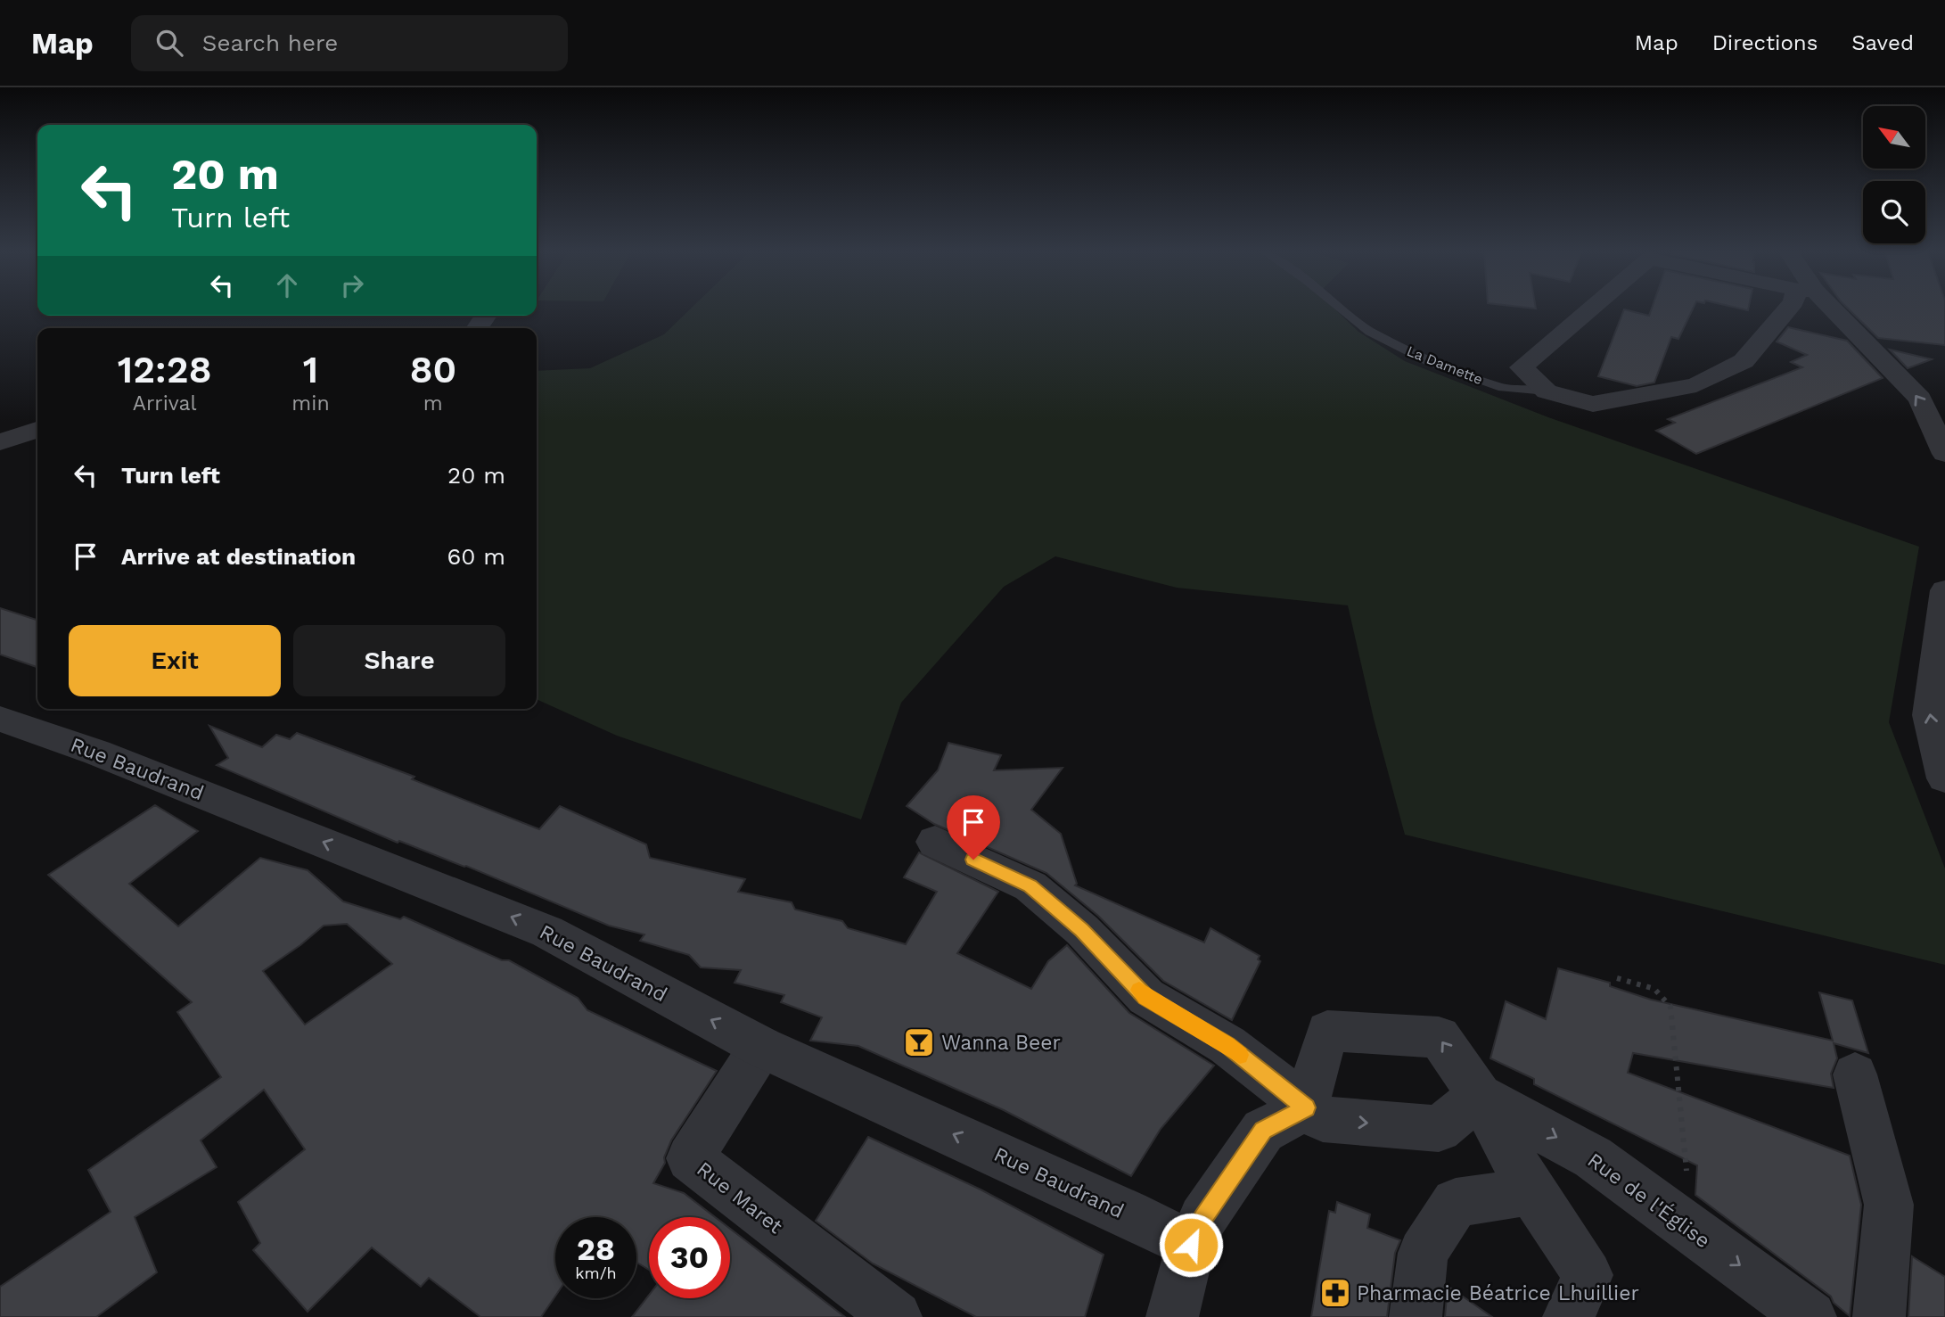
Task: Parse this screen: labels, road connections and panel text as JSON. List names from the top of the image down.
{
  "streets": {
    "street": [
      "La Damette",
      "Rue Baudrand",
      "Rue Maret",
      "Rue de l'Église"
    ]
  },
  "crossings": [
    ["Rue Baudrand", "Rue Maret"]
  ],
  "one_way": ["Rue de l'Église"],
  "places": {
    "bar": ["Wanna Beer"],
    "pharmacy": ["Pharmacie Béatrice Lhuillier"]
  },
  "north": "top left",
  "page": {
    "header": "Map",
    "search": "Search here",
    "nav": ["Map", "Directions", "Saved"],
    "turn": ["20 m", "Turn left"],
    "eta": [
      "12:28",
      "Arrival",
      "1",
      "min",
      "80",
      "m"
    ],
    "list": [
      {
        "name": "Turn left",
        "value": "20 m"
      },
      {
        "name": "Arrive at destination",
        "value": "60 m"
      }
    ],
    "buttons": ["Exit", "Share"],
    "speed": "28 km/h",
    "limit": "30"
  }
}
